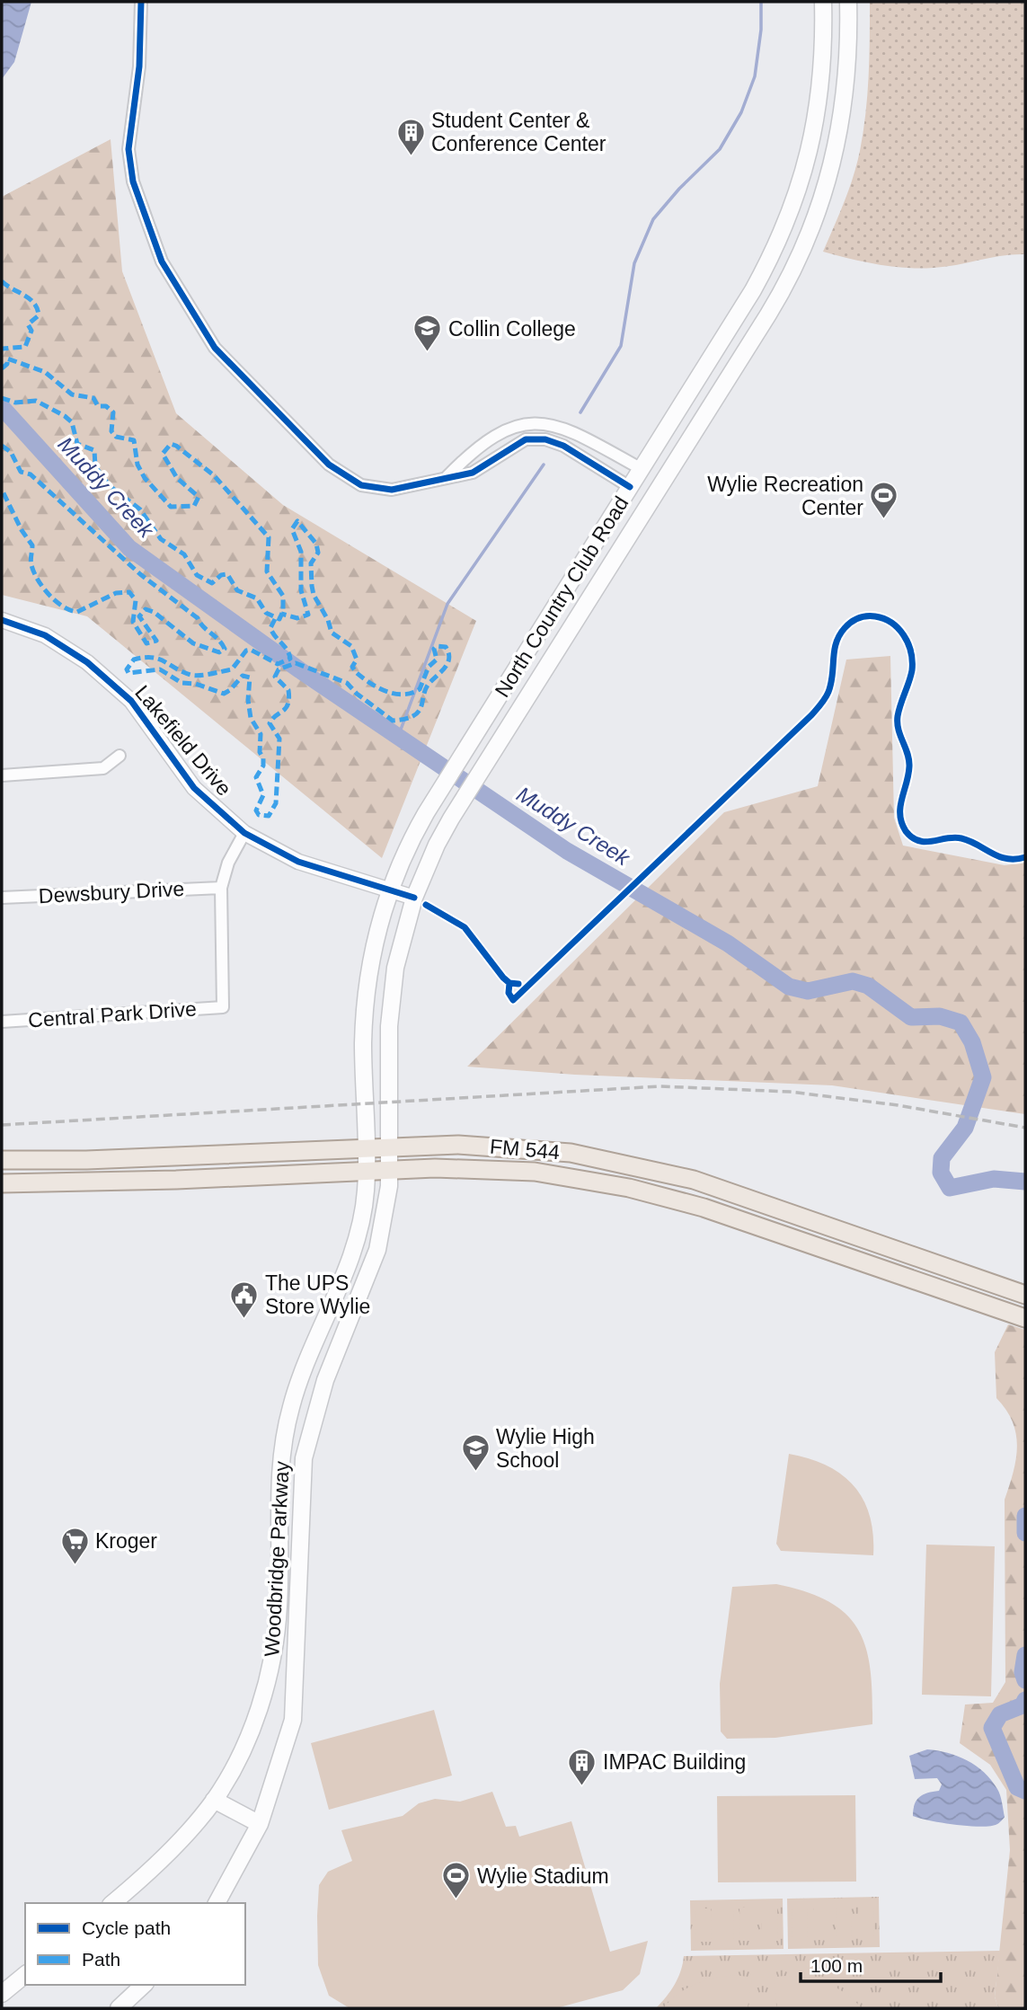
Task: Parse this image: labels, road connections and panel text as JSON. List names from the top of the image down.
{
  "streets": {
    "main road": ["North Country Club Road", "FM 544", "Woodbridge Parkway"],
    "street": ["Lakefield Drive", "Dewsbury Drive", "Central Park Drive"]
  },
  "crossings": [
    ["North Country Club Road", "Lakefield Drive"],
    ["North Country Club Road", "FM 544"],
    ["North Country Club Road", "Woodbridge Parkway"],
    ["Dewsbury Drive", "Central Park Drive"],
    ["FM 544", "Woodbridge Parkway"]
  ],
  "water": ["Muddy Creek"],
  "places": {
    "building": ["Student Center & Conference Center", "IMPAC Building"],
    "school or university": ["Collin College", "Wylie High School"],
    "sports": ["Wylie Recreation Center", "Wylie Stadium"],
    "public building": ["The UPS Store Wylie"],
    "supermarket": ["Kroger"]
  },
  "legend": ["Cycle path", "Path"],
  "scale_bar": "100 m"
}
